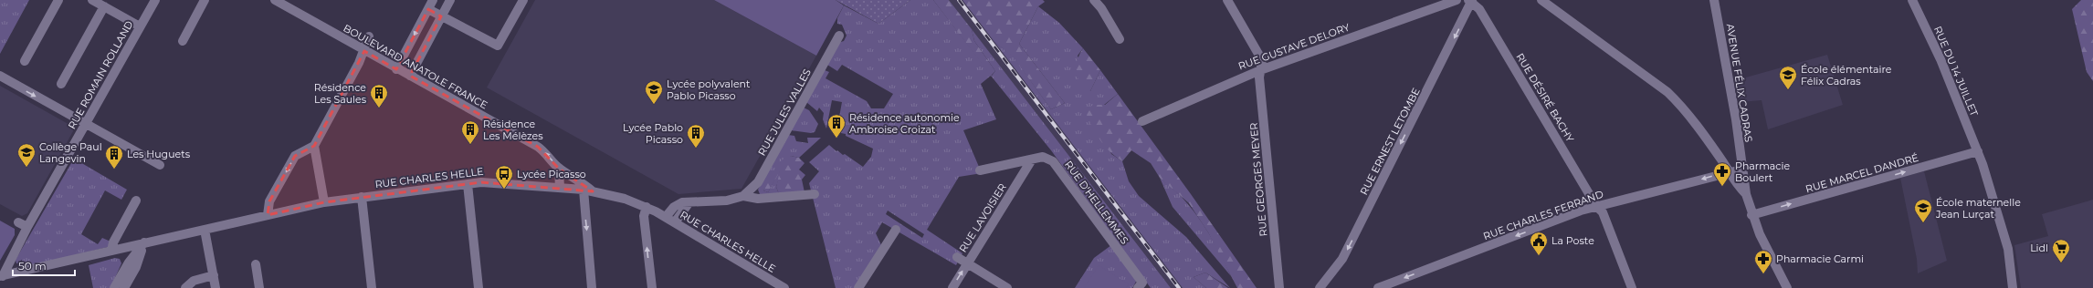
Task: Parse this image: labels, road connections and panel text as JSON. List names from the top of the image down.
{
  "streets": {
    "street": [
      "RUE GUSTAVE DELORY",
      "BOULEVARD ANATOLE FRANCE",
      "RUE DU 14 JUILLET",
      "RUE ROMAIN ROLLAND",
      "AVENUE FÉLIX CADRAS",
      "RUE DÉSIRÉ BACHY",
      "RUE JULES VALLES",
      "RUE ERNEST LETOMBE",
      "RUE MARCEL DANDRÉ",
      "RUE CHARLES HELLE",
      "RUE GEORGES MEYER",
      "RUE D'HELLEMMES",
      "RUE CHARLES FERRAND",
      "RUE LAVOISIER"
    ]
  },
  "crossings": [
    ["RUE GUSTAVE DELORY", "RUE GEORGES MEYER"],
    ["BOULEVARD ANATOLE FRANCE", "RUE CHARLES HELLE"],
    ["RUE DU 14 JUILLET", "RUE MARCEL DANDRÉ"],
    ["RUE ROMAIN ROLLAND", "RUE CHARLES HELLE"],
    ["AVENUE FÉLIX CADRAS", "RUE MARCEL DANDRÉ"],
    ["AVENUE FÉLIX CADRAS", "RUE CHARLES FERRAND"],
    ["RUE DÉSIRÉ BACHY", "RUE ERNEST LETOMBE"],
    ["RUE DÉSIRÉ BACHY", "RUE CHARLES FERRAND"],
    ["RUE D'HELLEMMES", "RUE LAVOISIER"]
  ],
  "one_way": [
    "BOULEVARD ANATOLE FRANCE",
    "RUE ERNEST LETOMBE",
    "RUE MARCEL DANDRÉ",
    "RUE CHARLES FERRAND"
  ],
  "places": {
    "school or university": [
      "École élémentaire Félix Cadras",
      "Lycée polyvalent Pablo Picasso",
      "Collège Paul Langevin",
      "École maternelle Jean Lurçat"
    ],
    "building": [
      "Résidence Les Saules",
      "Résidence autonomie Ambroise Croizat",
      "Résidence Les Mélèzes",
      "Lycée Pablo Picasso",
      "Les Huguets"
    ],
    "pharmacy": ["Pharmacie Boulert", "Pharmacie Carmi"],
    "bus stop": ["Lycée Picasso"],
    "public building": ["La Poste"],
    "supermarket": ["Lidl"]
  },
  "scale_bar": "50 m"
}
